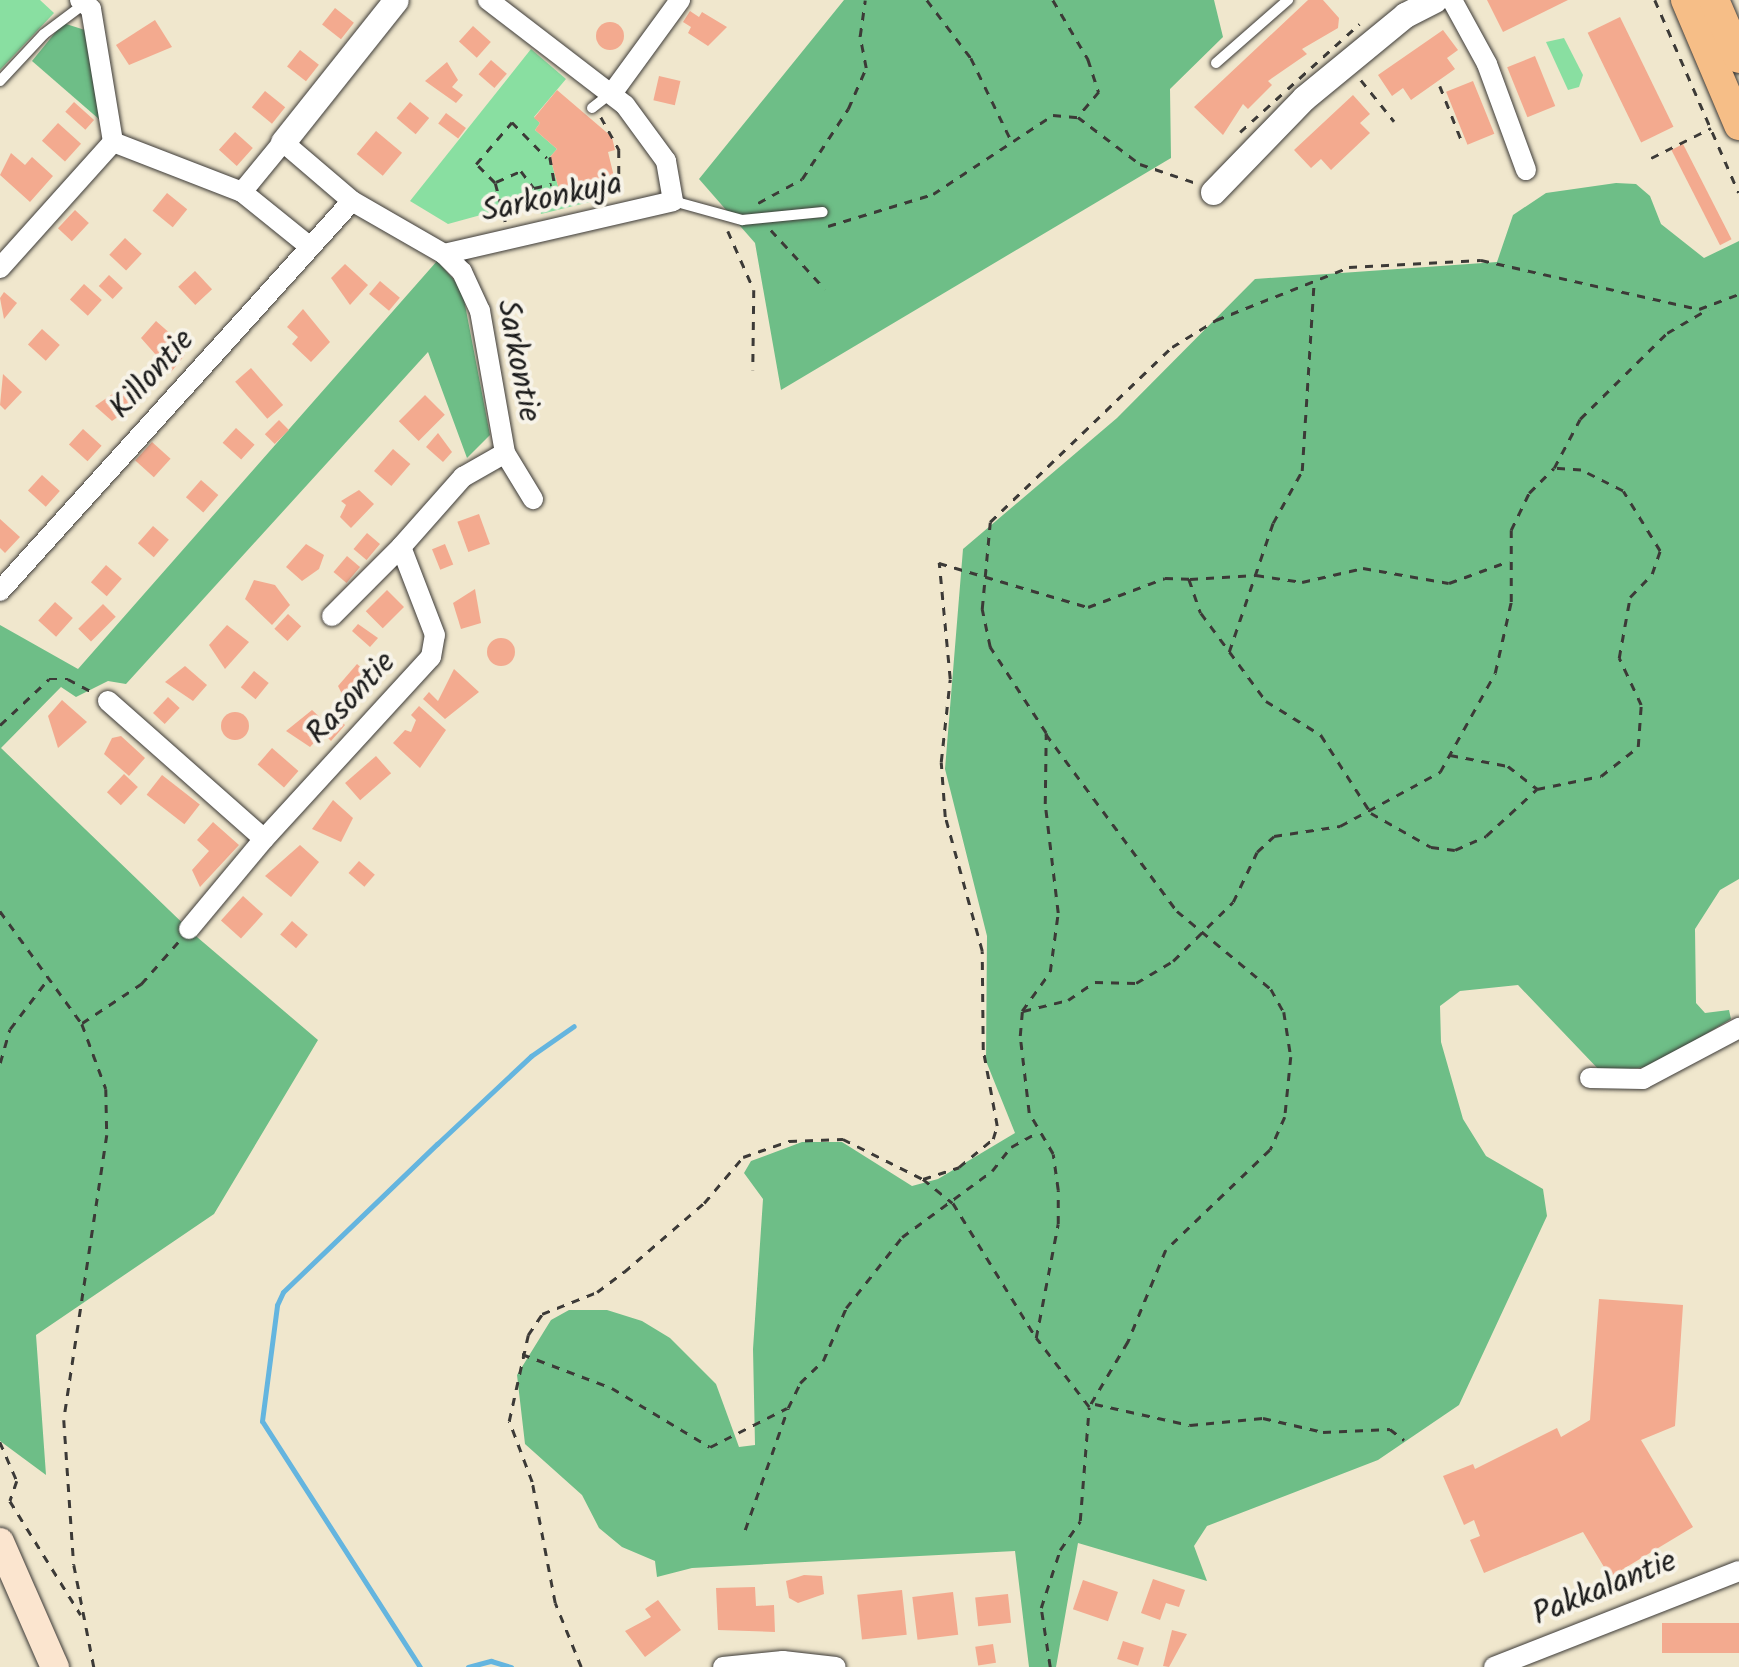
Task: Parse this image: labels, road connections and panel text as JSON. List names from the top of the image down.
{
  "streets": {
    "street": [
      "Sarkonkuja",
      "Sarkontie",
      "Killontie",
      "Rasontie",
      "Pakkalantie"
    ]
  },
  "crossings": [
    ["Sarkonkuja", "Sarkontie"],
    ["Sarkontie", "Killontie"]
  ]
}
